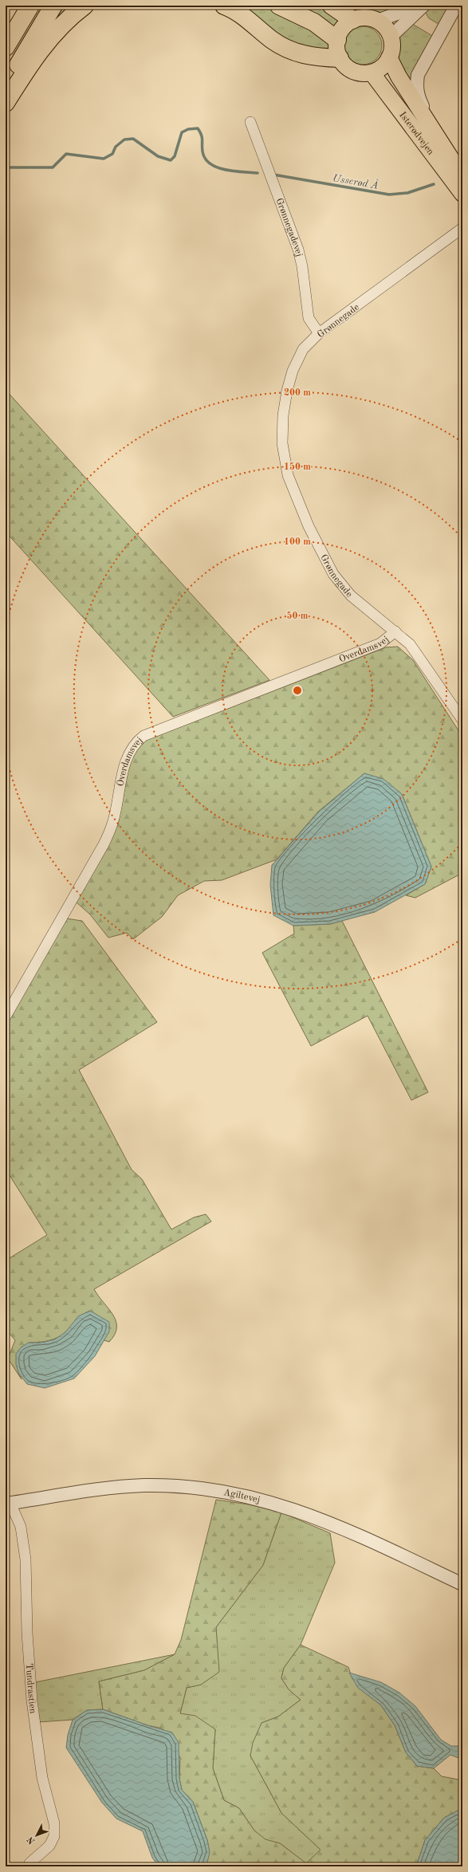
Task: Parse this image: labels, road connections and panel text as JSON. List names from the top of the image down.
{
  "streets": {
    "main road": ["Isterødvejen"],
    "street": [
      "Grønnegadevej",
      "Grønnegade",
      "Overdamsvej",
      "Agiltevej",
      "Tundrastien"
    ]
  },
  "crossings": [
    ["Grønnegadevej", "Grønnegade"],
    ["Grønnegade", "Overdamsvej"],
    ["Agiltevej", "Tundrastien"]
  ],
  "water": ["Usserød Å"],
  "north": "bottom left",
  "rings": [
    "200 m",
    "150 m",
    "100 m",
    "50 m"
  ]
}
